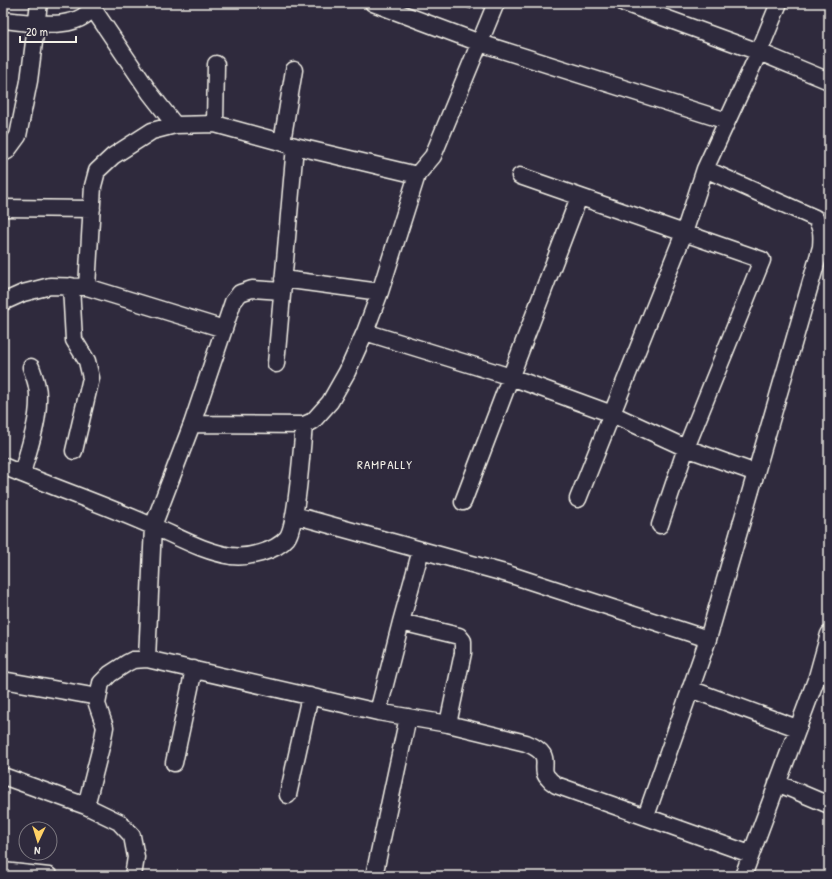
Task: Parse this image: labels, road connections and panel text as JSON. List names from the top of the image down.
{
  "districts": ["RAMPALLY"],
  "scale_bar": "20 m",
  "north": "bottom"
}
